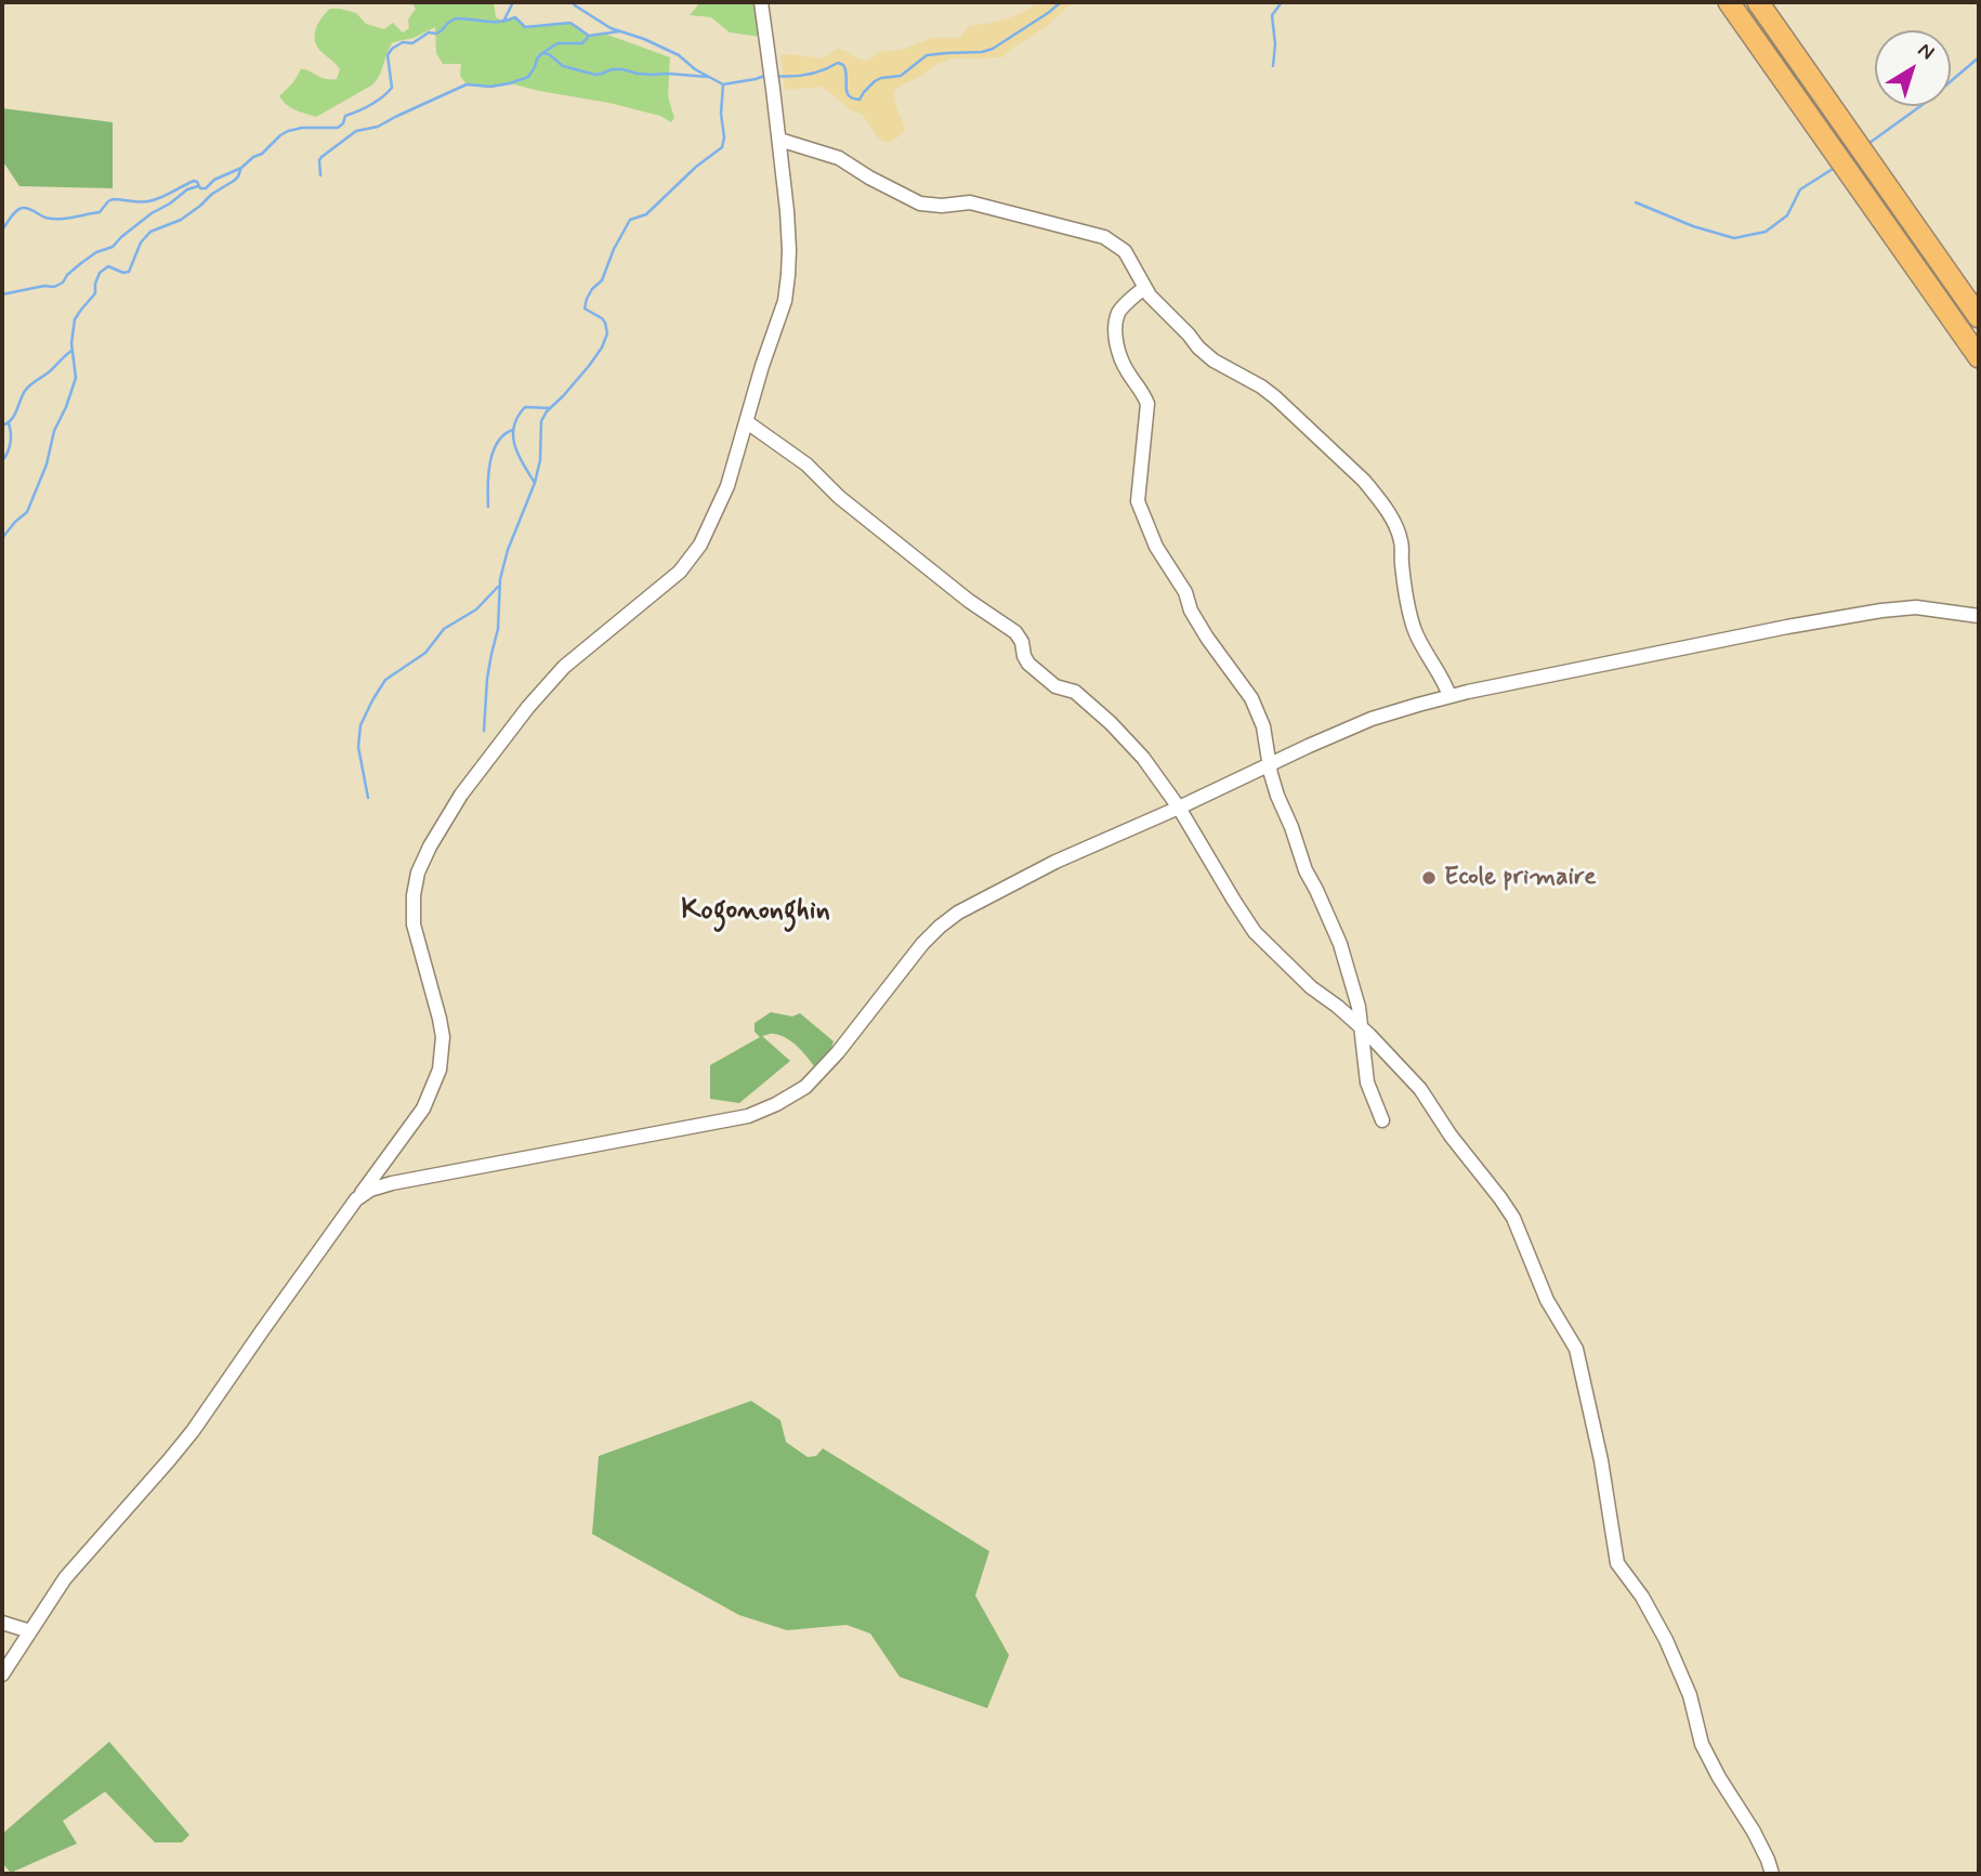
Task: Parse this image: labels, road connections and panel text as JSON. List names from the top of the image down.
{
  "districts": ["Kogononghin"],
  "places": ["Ecole primaire"],
  "north": "top right"
}
